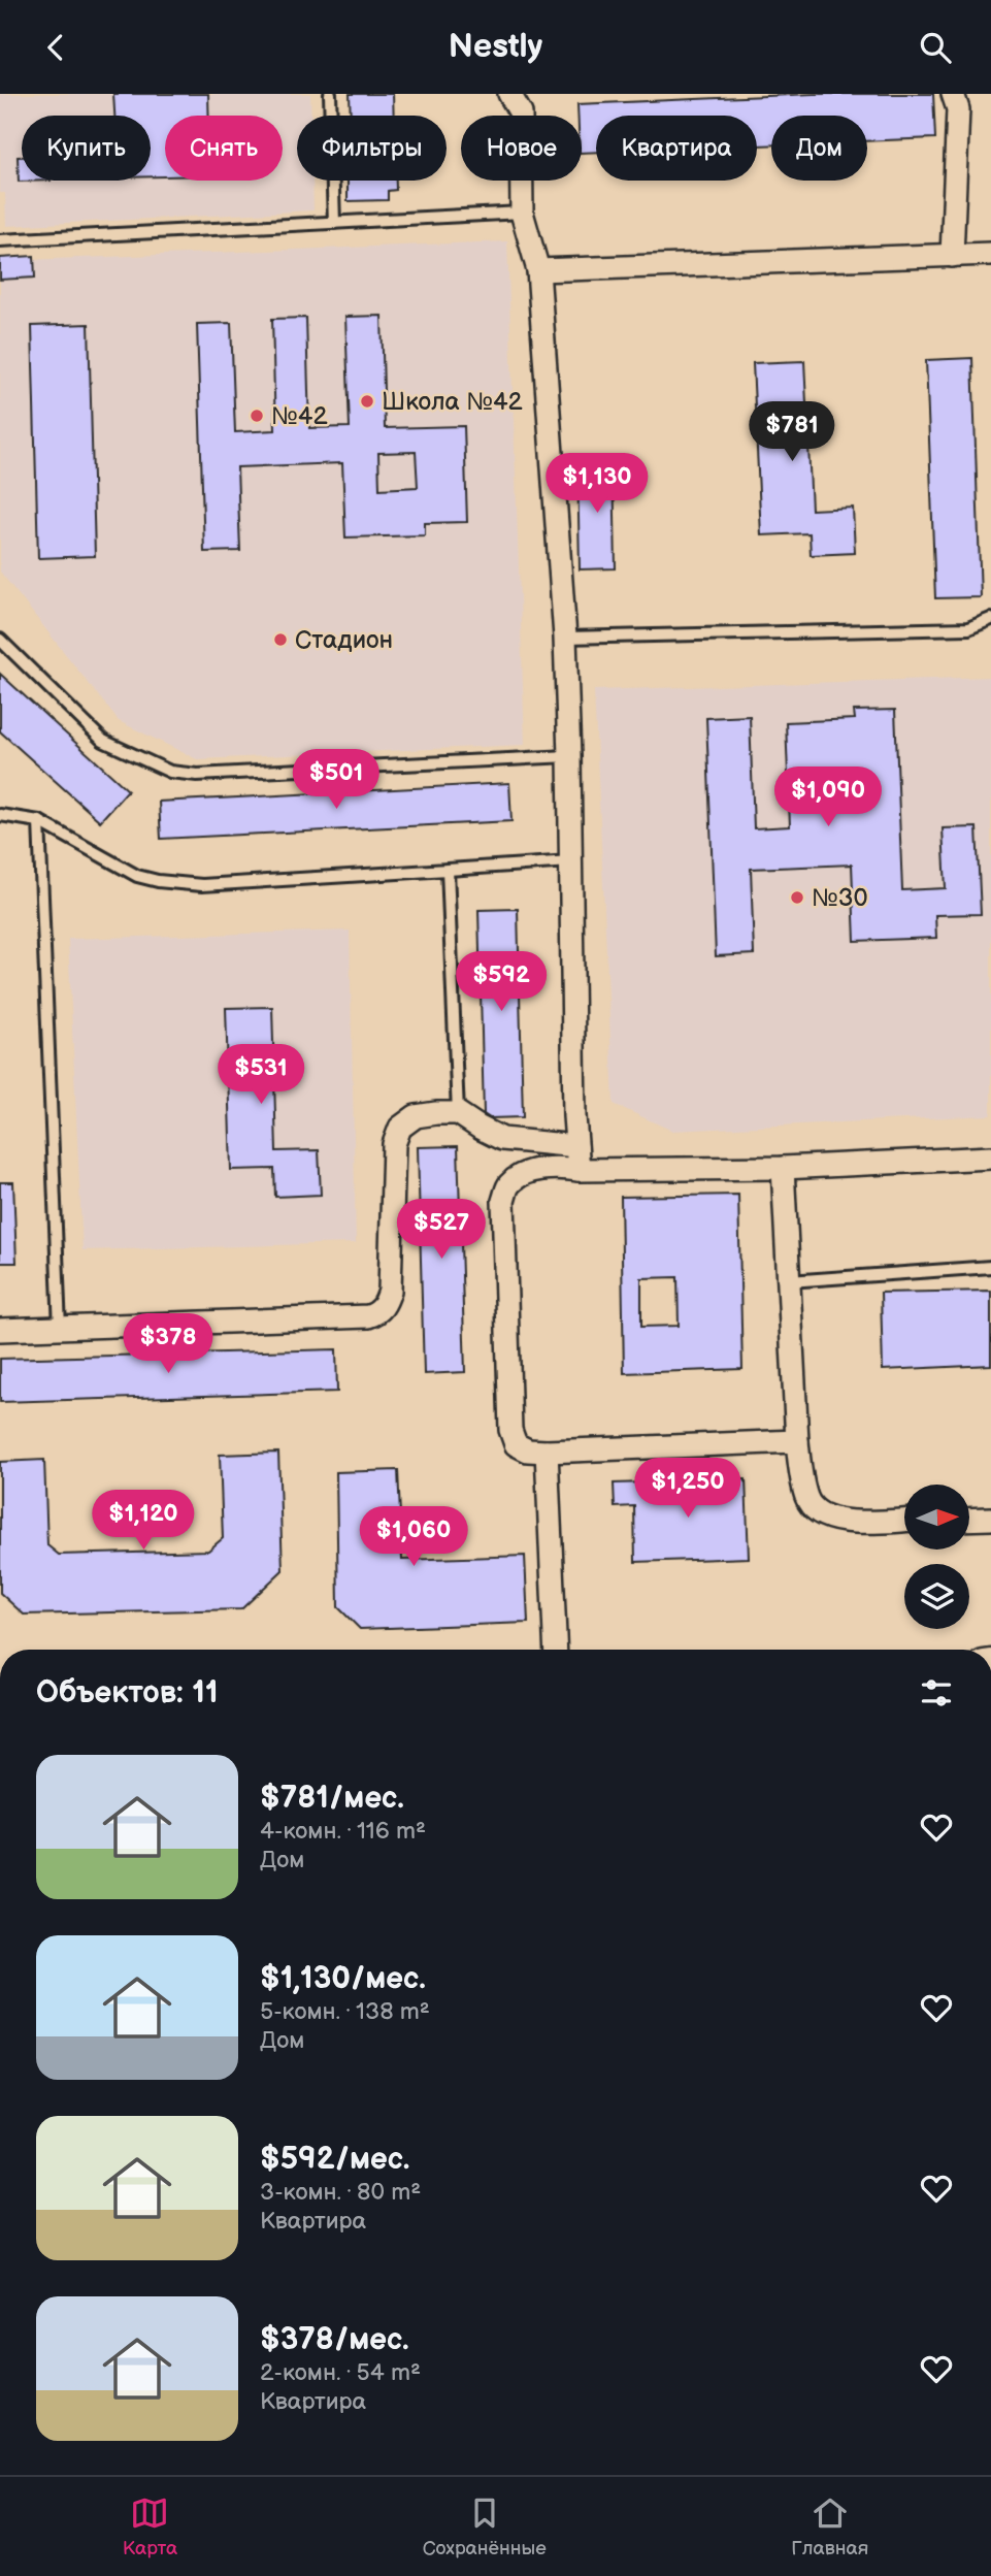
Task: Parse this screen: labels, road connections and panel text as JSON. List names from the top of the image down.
{
  "places": [
    "Школа №42",
    "№42",
    "Стадион",
    "№30"
  ],
  "north": "right",
  "page": {
    "header": "Nestly",
    "chip": [
      "Купить",
      "Снять",
      "Фильтры",
      "Новое",
      "Квартира",
      "Дом"
    ],
    "price": [
      "$781",
      "$1,130",
      "$501",
      "$1,090",
      "$592",
      "$531",
      "$527",
      "$378",
      "$1,250",
      "$1,120",
      "$1,060"
    ],
    "heading": "Объектов: 11",
    "list": [
      {
        "name": "$781/мес.",
        "note": "4-комн. · 116 m² · Дом"
      },
      {
        "name": "$1,130/мес.",
        "note": "5-комн. · 138 m² · Дом"
      },
      {
        "name": "$592/мес.",
        "note": "3-комн. · 80 m² · Квартира"
      },
      {
        "name": "$378/мес.",
        "note": "2-комн. · 54 m² · Квартира"
      }
    ],
    "tabs": ["Карта", "Сохранённые", "Главная"]
  }
}
